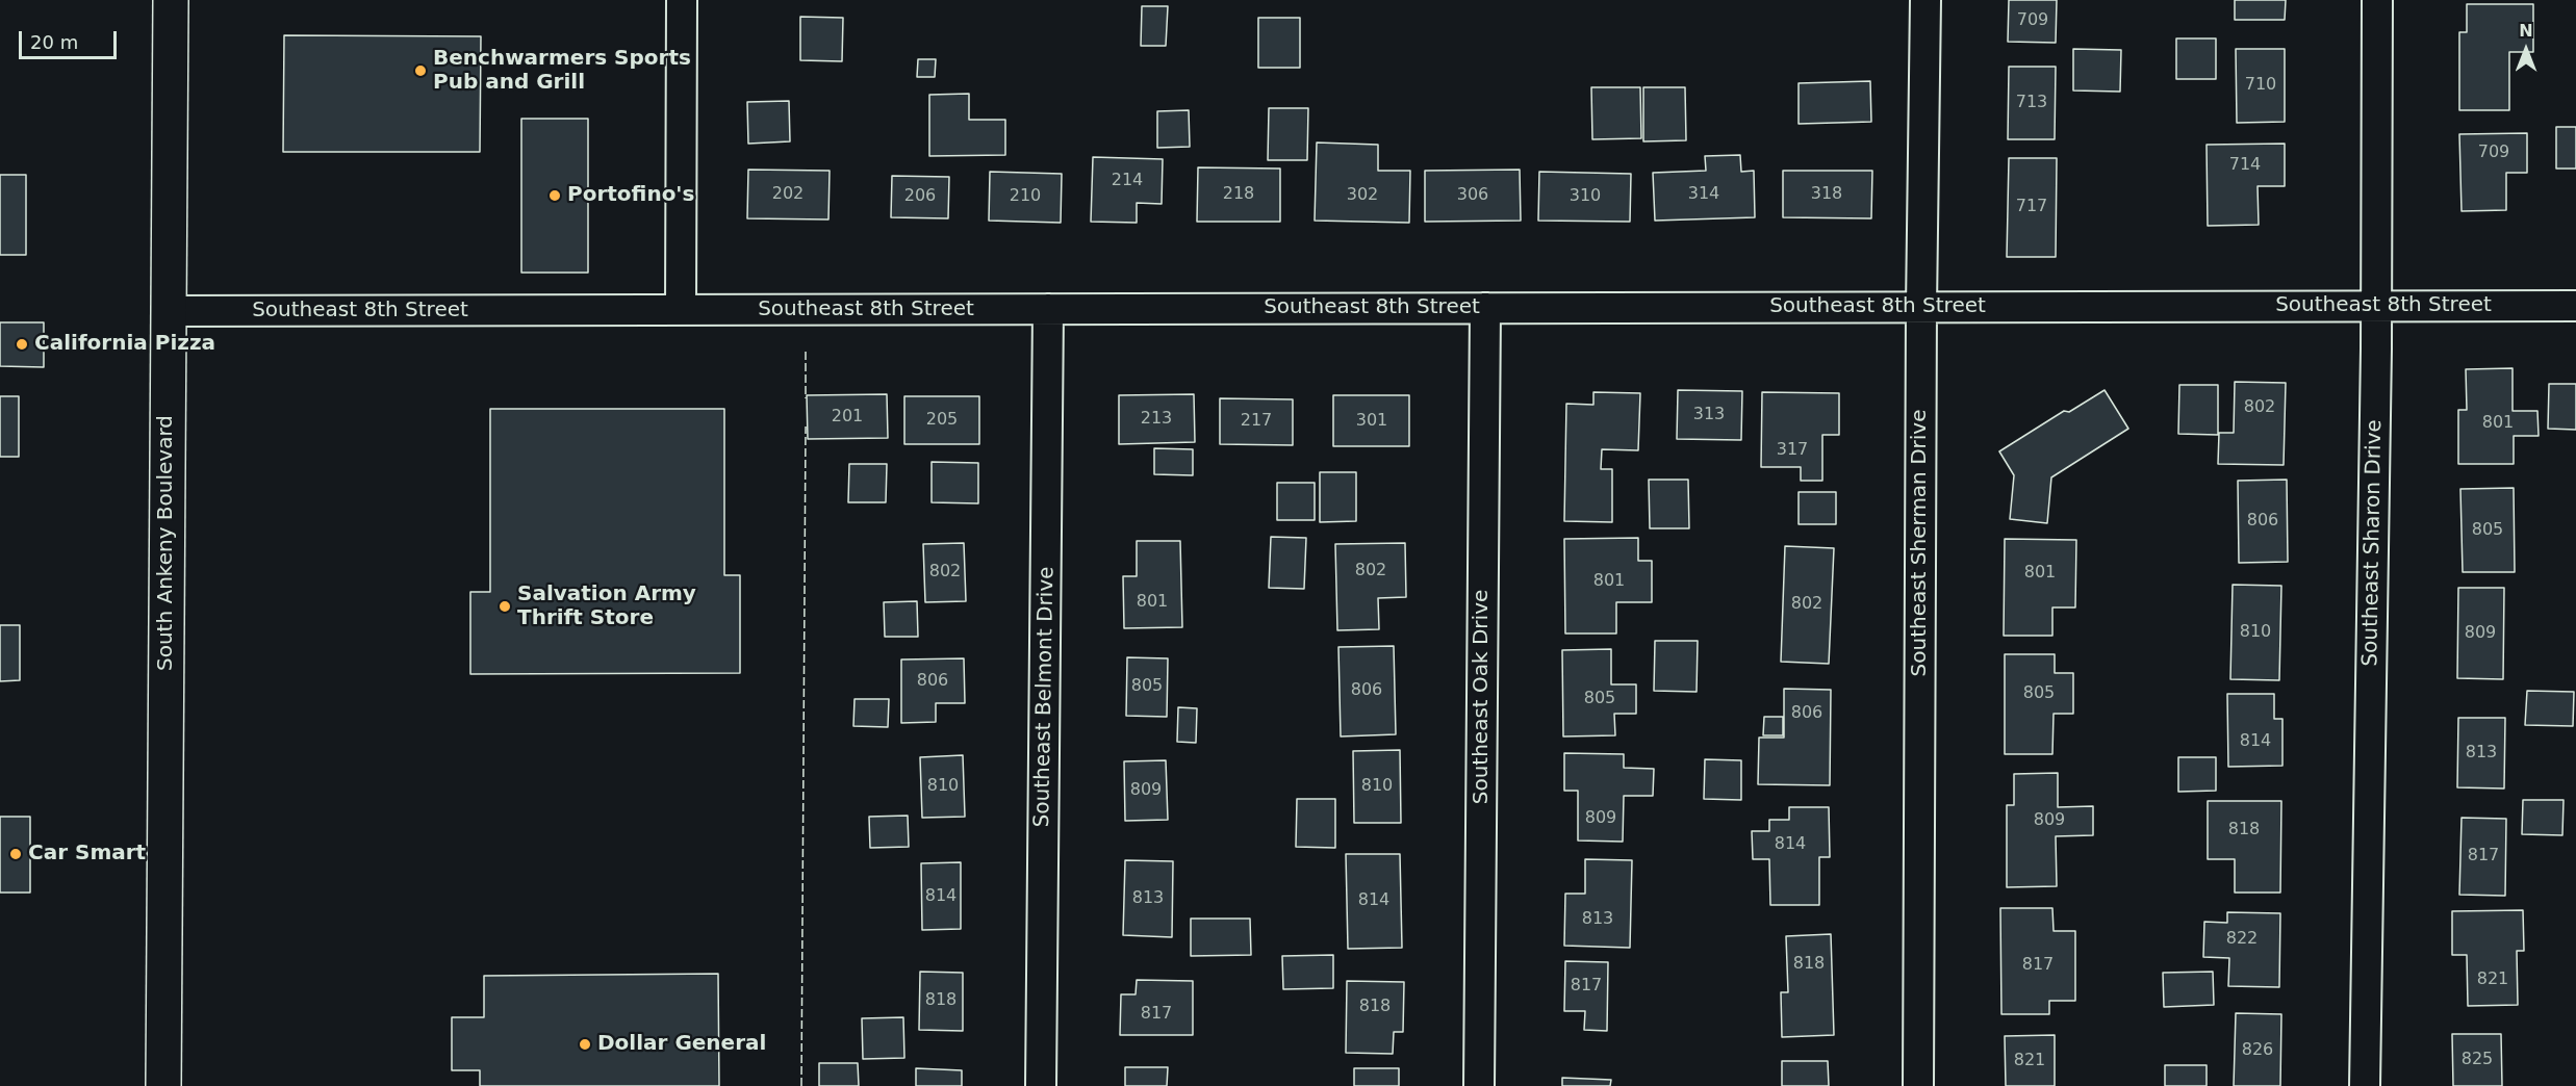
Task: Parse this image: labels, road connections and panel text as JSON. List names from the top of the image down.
{
  "streets": {
    "main road": ["South Ankeny Boulevard"],
    "street": [
      "Southeast 8th Street",
      "Southeast Sherman Drive",
      "Southeast Sharon Drive",
      "Southeast Belmont Drive",
      "Southeast Oak Drive"
    ]
  },
  "crossings": [
    ["Southeast 8th Street", "South Ankeny Boulevard"],
    ["Southeast 8th Street", "Southeast Sherman Drive"],
    ["Southeast 8th Street", "Southeast Sharon Drive"],
    ["Southeast 8th Street", "Southeast Belmont Drive"],
    ["Southeast 8th Street", "Southeast Oak Drive"]
  ],
  "places": [
    "Benchwarmers Sports Pub and Grill",
    "Portofino's",
    "California Pizza",
    "Salvation Army Thrift Store",
    "Car Smart",
    "Dollar General"
  ],
  "house_numbers": [
    "709",
    "710",
    "713",
    "709",
    "714",
    "214",
    "202",
    "218",
    "314",
    "318",
    "302",
    "306",
    "206",
    "210",
    "310",
    "717",
    "802",
    "313",
    "201",
    "213",
    "205",
    "217",
    "301",
    "801",
    "317",
    "806",
    "805",
    "802",
    "802",
    "801",
    "801",
    "801",
    "802",
    "810",
    "809",
    "806",
    "805",
    "806",
    "805",
    "805",
    "806",
    "814",
    "813",
    "810",
    "810",
    "809",
    "809",
    "809",
    "818",
    "814",
    "817",
    "814",
    "813",
    "814",
    "813",
    "822",
    "818",
    "817",
    "821",
    "817",
    "818",
    "818",
    "817",
    "826",
    "825",
    "821"
  ],
  "scale_bar": "20 m",
  "north": "top"
}
